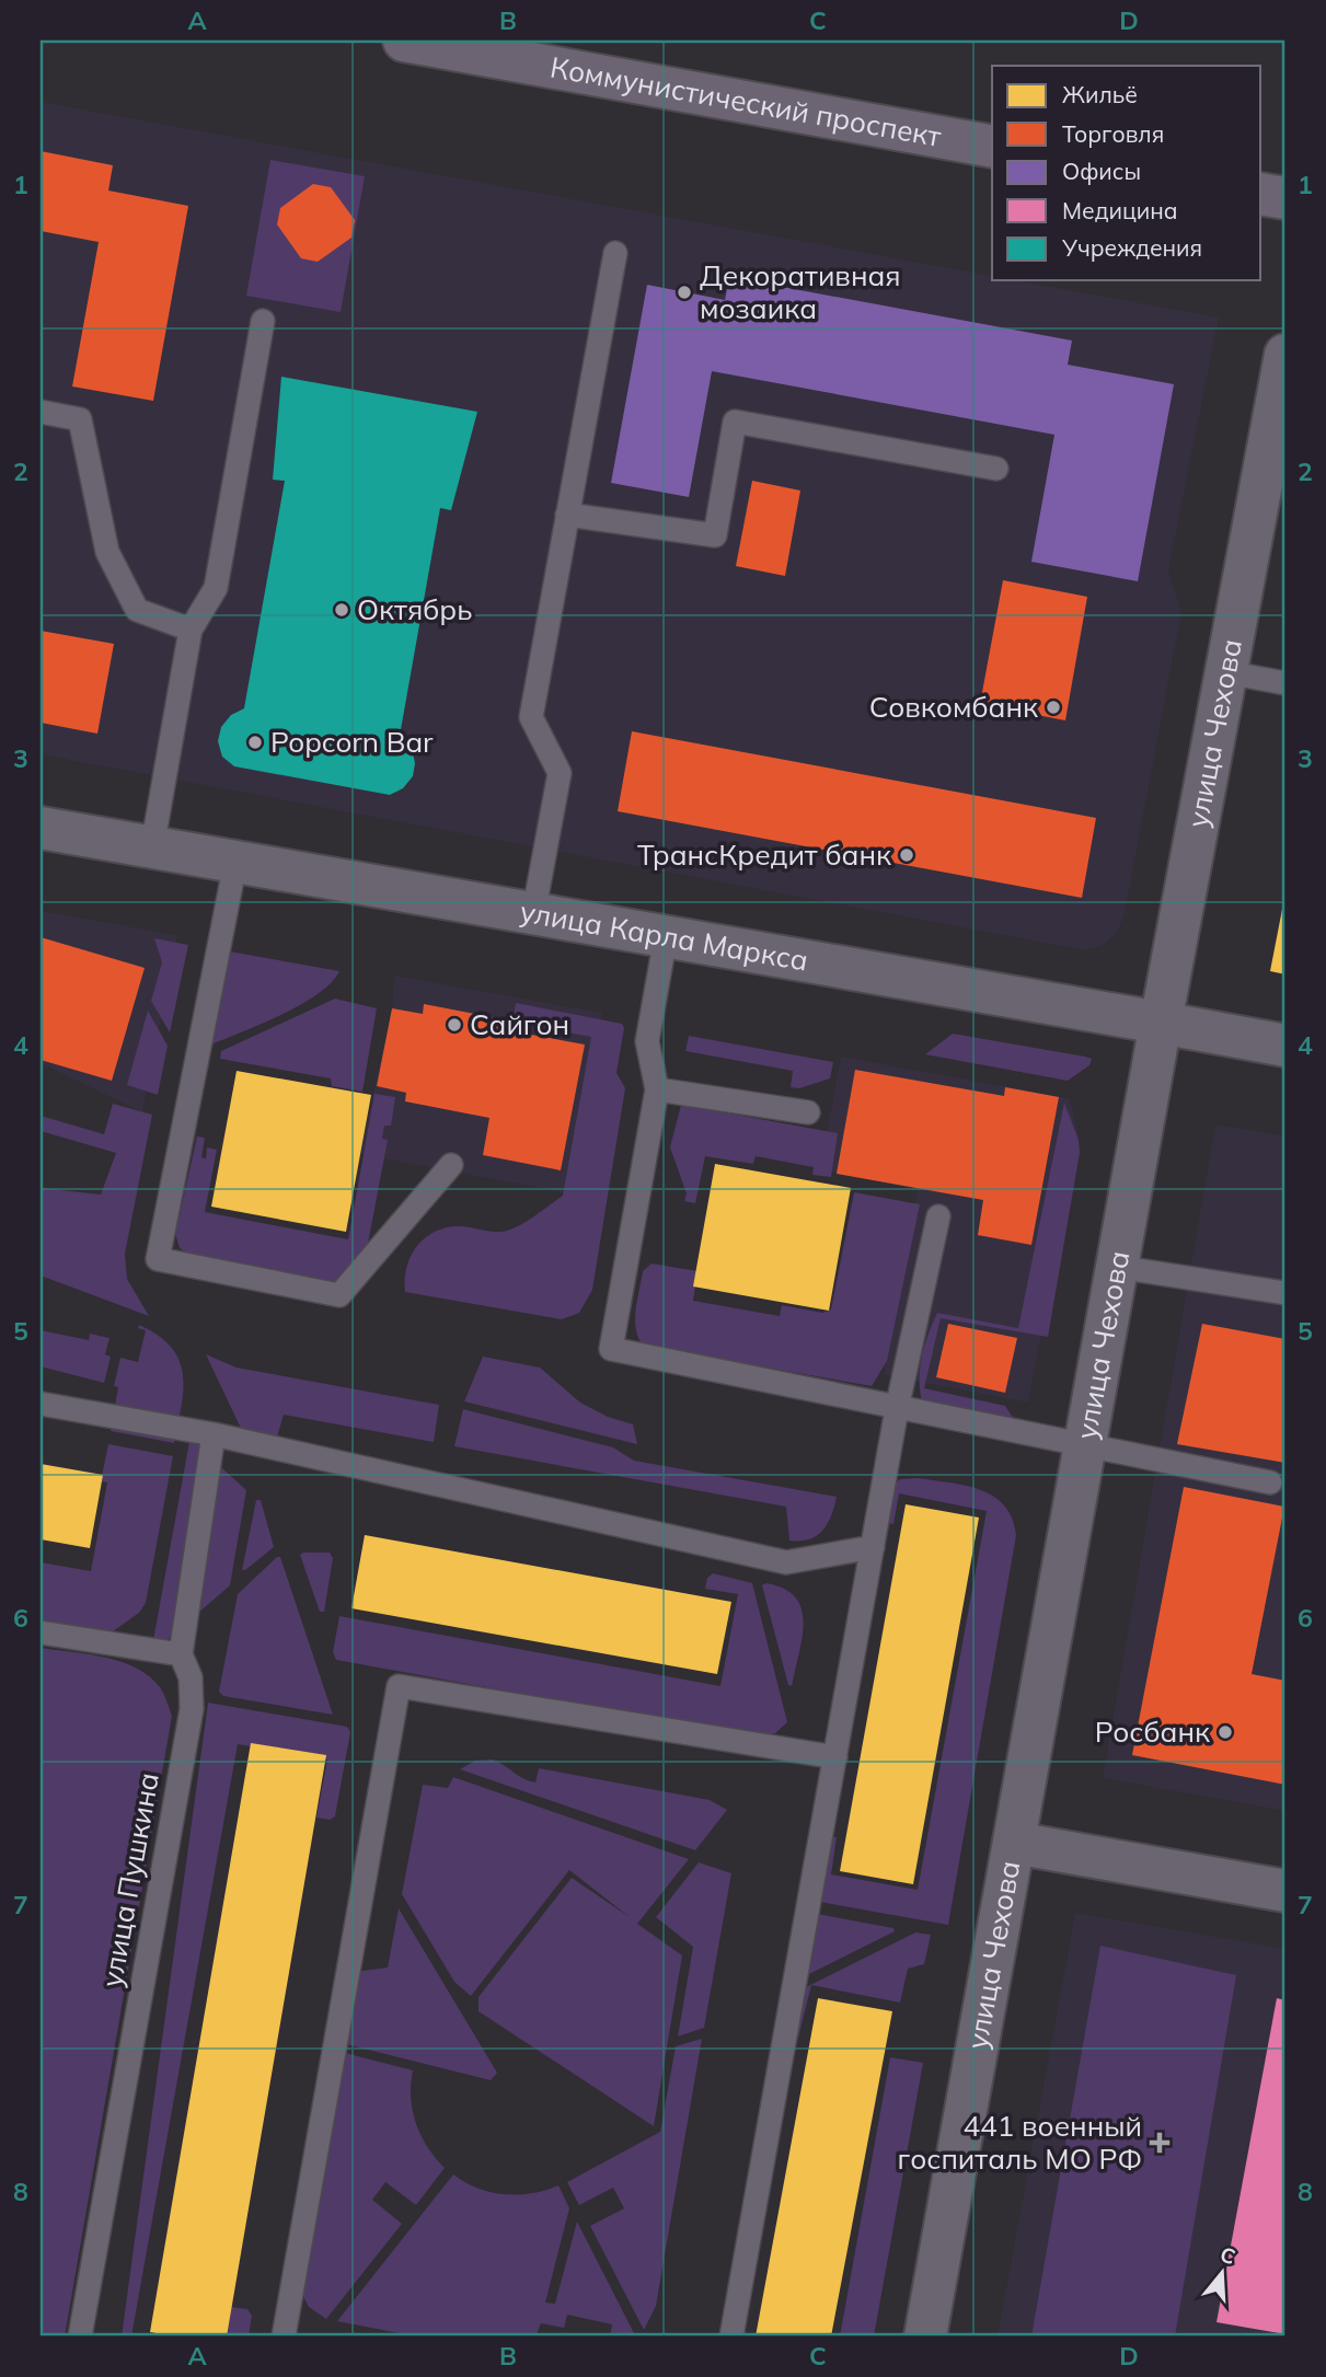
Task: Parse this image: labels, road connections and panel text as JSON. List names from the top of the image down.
{
  "streets": {
    "main road": ["Коммунистический проспект"],
    "street": ["улица Чехова", "улица Карла Маркса"],
    "lane": ["улица Пушкина"]
  },
  "crossings": [
    ["улица Чехова", "улица Карла Маркса"]
  ],
  "places": {
    "other": [
      "Декоративная мозаика",
      "Октябрь",
      "Совкомбанк",
      "Popcorn Bar",
      "ТрансКредит банк",
      "Сайгон",
      "Росбанк"
    ],
    "health": ["441 военный госпиталь МО РФ"]
  },
  "legend": [
    "Жильё",
    "Торговля",
    "Офисы",
    "Медицина",
    "Учреждения"
  ],
  "north": "top",
  "grid": {
    "columns": [
      "A",
      "B",
      "C",
      "D"
    ],
    "rows": [
      "1",
      "2",
      "3",
      "4",
      "5",
      "6",
      "7",
      "8"
    ]
  }
}
